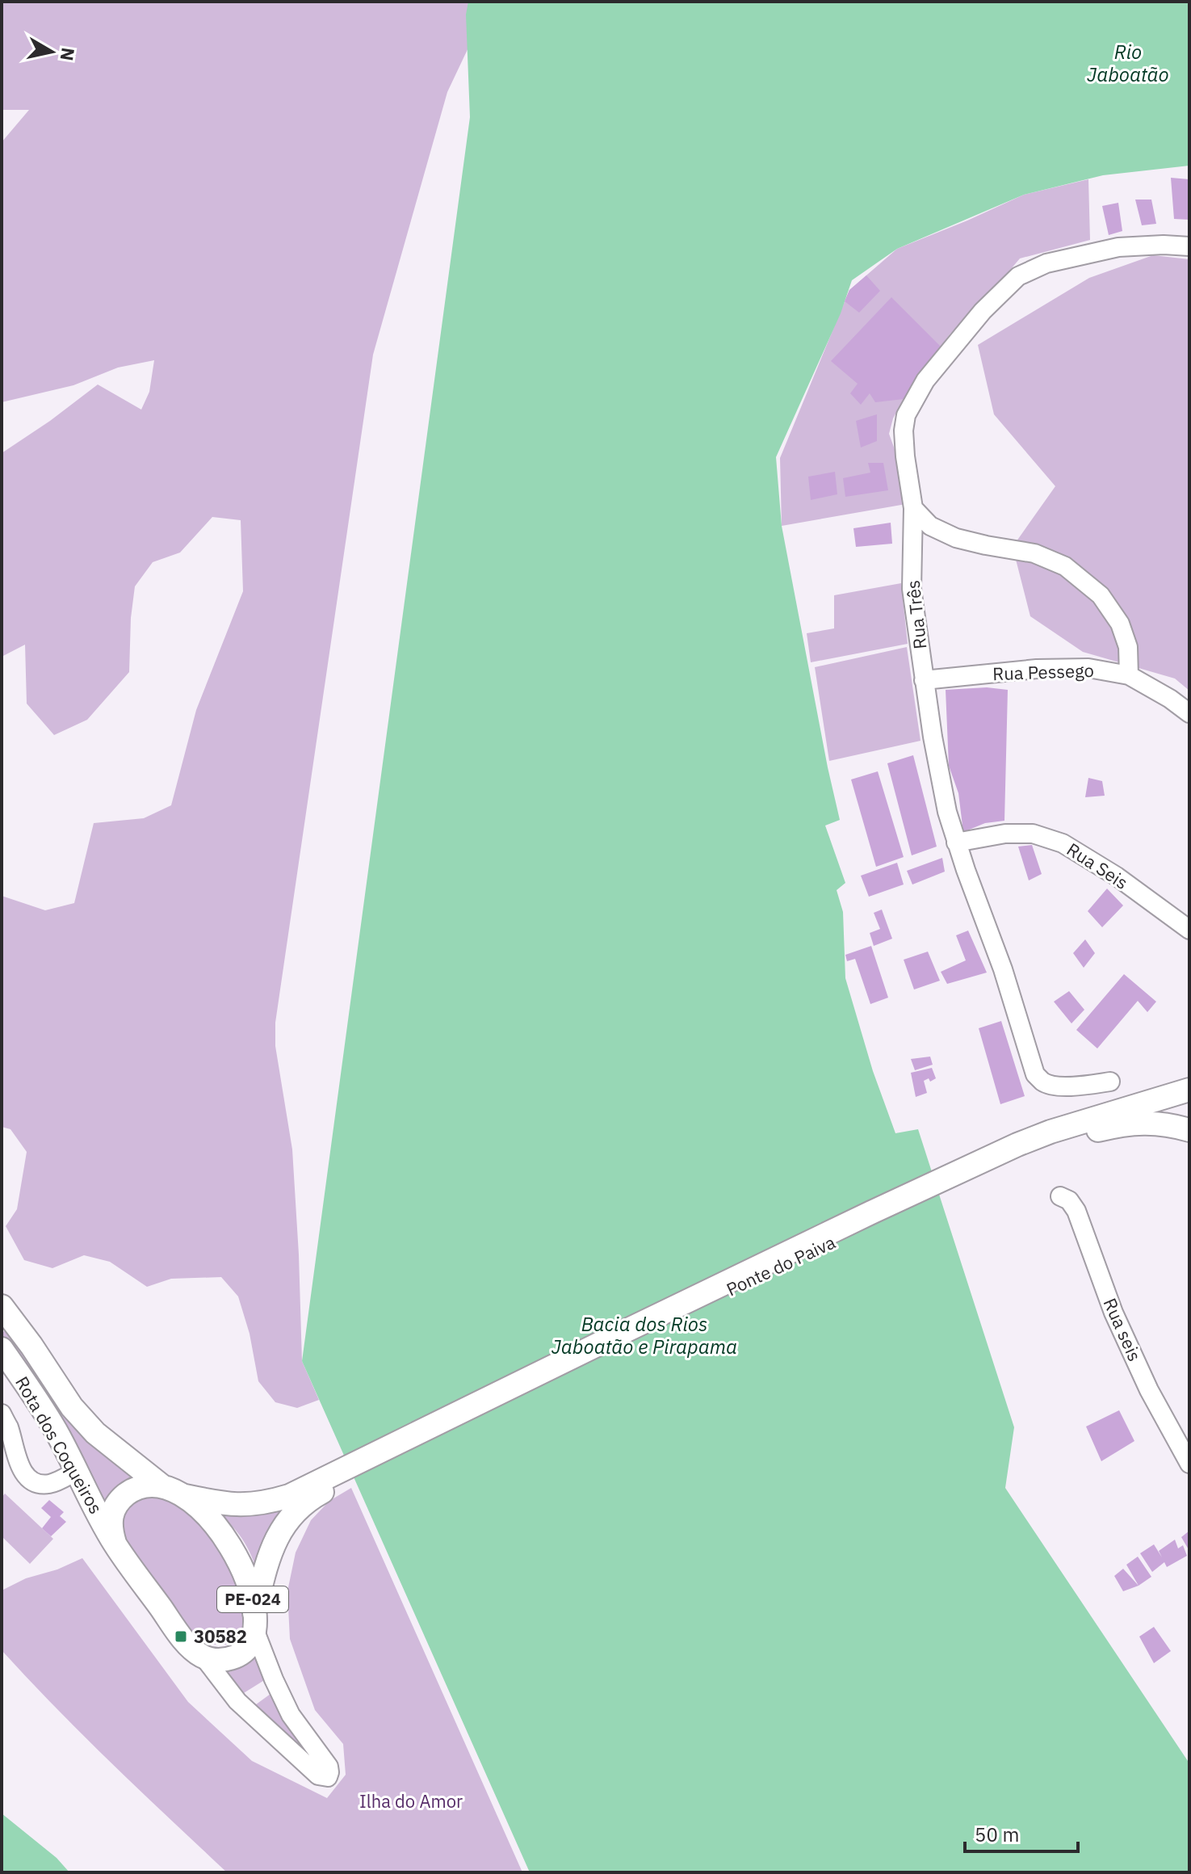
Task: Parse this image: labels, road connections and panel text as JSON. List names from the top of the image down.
{
  "streets": {
    "main road": ["Ponte do Paiva", "Rota dos Coqueiros", "PE-024"],
    "street": [
      "Rua Três",
      "Rua Pessego",
      "Rua Seis",
      "Rua seis"
    ]
  },
  "crossings": [
    ["Rua Três", "Rua Pessego"],
    ["Rua Três", "Rua Seis"],
    ["Ponte do Paiva", "Rota dos Coqueiros"],
    ["Ponte do Paiva", "PE-024"],
    ["Rota dos Coqueiros", "PE-024"]
  ],
  "water": ["Rio Jaboatão", "Bacia dos Rios Jaboatão e Pirapama"],
  "parks": ["Ilha do Amor"],
  "places": {
    "transit": ["30582"]
  },
  "scale_bar": "50 m",
  "north": "right"
}
